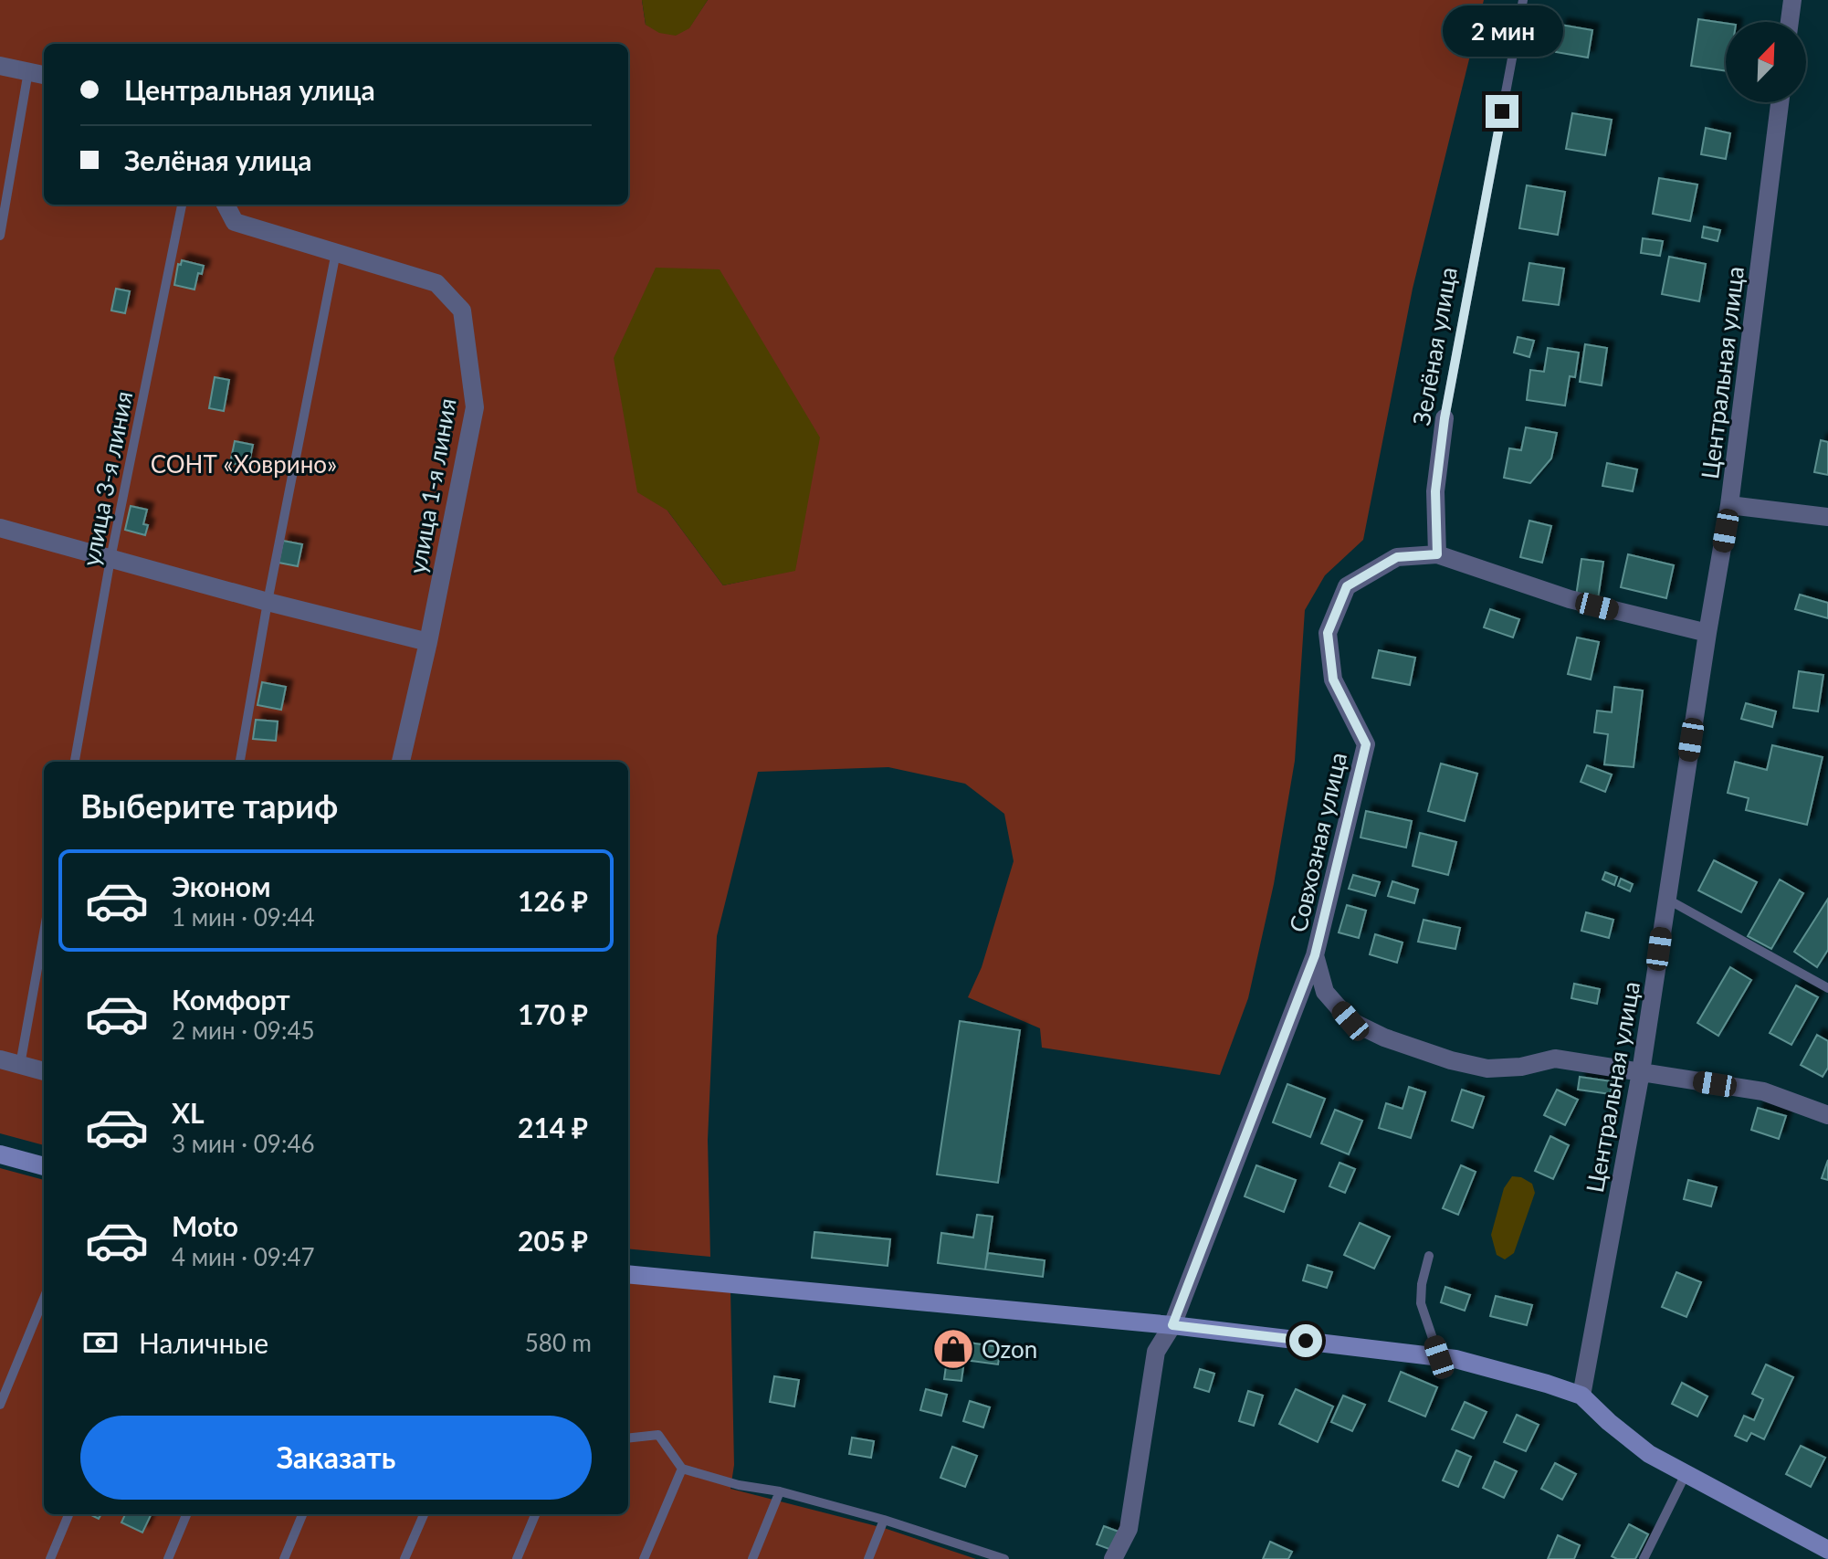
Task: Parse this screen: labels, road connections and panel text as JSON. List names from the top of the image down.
{
  "streets": {
    "street": [
      "Зелёная улица",
      "Центральная улица",
      "улица 1-я линия",
      "Совхозная улица"
    ],
    "lane": ["улица 3-я линия"]
  },
  "crossings": [
    ["Зелёная улица", "Совхозная улица"],
    ["Центральная улица", "Совхозная улица"]
  ],
  "parks": ["СОНТ «Ховрино»"],
  "places": {
    "shop": ["Ozon"]
  },
  "north": "top right",
  "page": {
    "bubble": "2 мин",
    "banner": ["Центральная улица", "Зелёная улица"],
    "heading": "Выберите тариф",
    "list": [
      {
        "name": "Эконом",
        "note": "1 мин · 09:44",
        "value": "126 ₽"
      },
      {
        "name": "Комфорт",
        "note": "2 мин · 09:45",
        "value": "170 ₽"
      },
      {
        "name": "XL",
        "note": "3 мин · 09:46",
        "value": "214 ₽"
      },
      {
        "name": "Moto",
        "note": "4 мин · 09:47",
        "value": "205 ₽"
      }
    ],
    "pay": ["Наличные", "580 m"],
    "buttons": "Заказать"
  }
}
